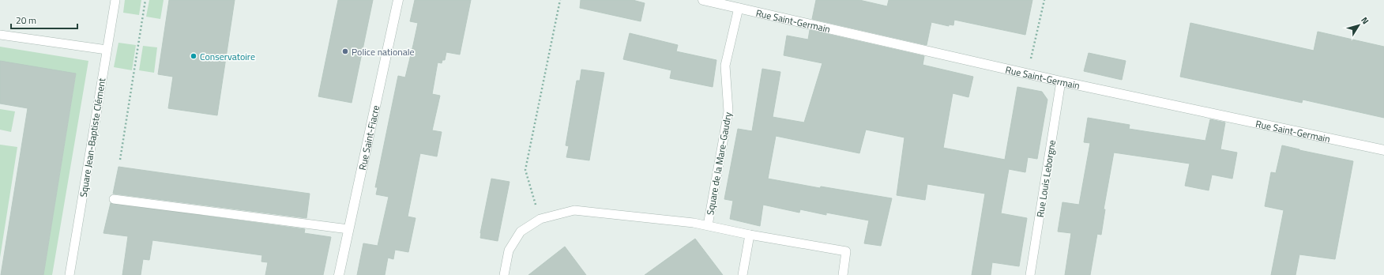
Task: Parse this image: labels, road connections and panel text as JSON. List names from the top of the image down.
{
  "streets": {
    "street": ["Rue Saint-Germain", "Rue Saint-Fiacre"],
    "lane": ["Square Jean-Baptiste Clément", "Square de la Mare-Gaudry", "Rue Louis Leborgne"]
  },
  "crossings": [
    ["Rue Saint-Germain", "Square de la Mare-Gaudry"],
    ["Rue Saint-Germain", "Rue Louis Leborgne"]
  ],
  "places": ["Police nationale", "Conservatoire"],
  "scale_bar": "20 m",
  "north": "top right"
}
